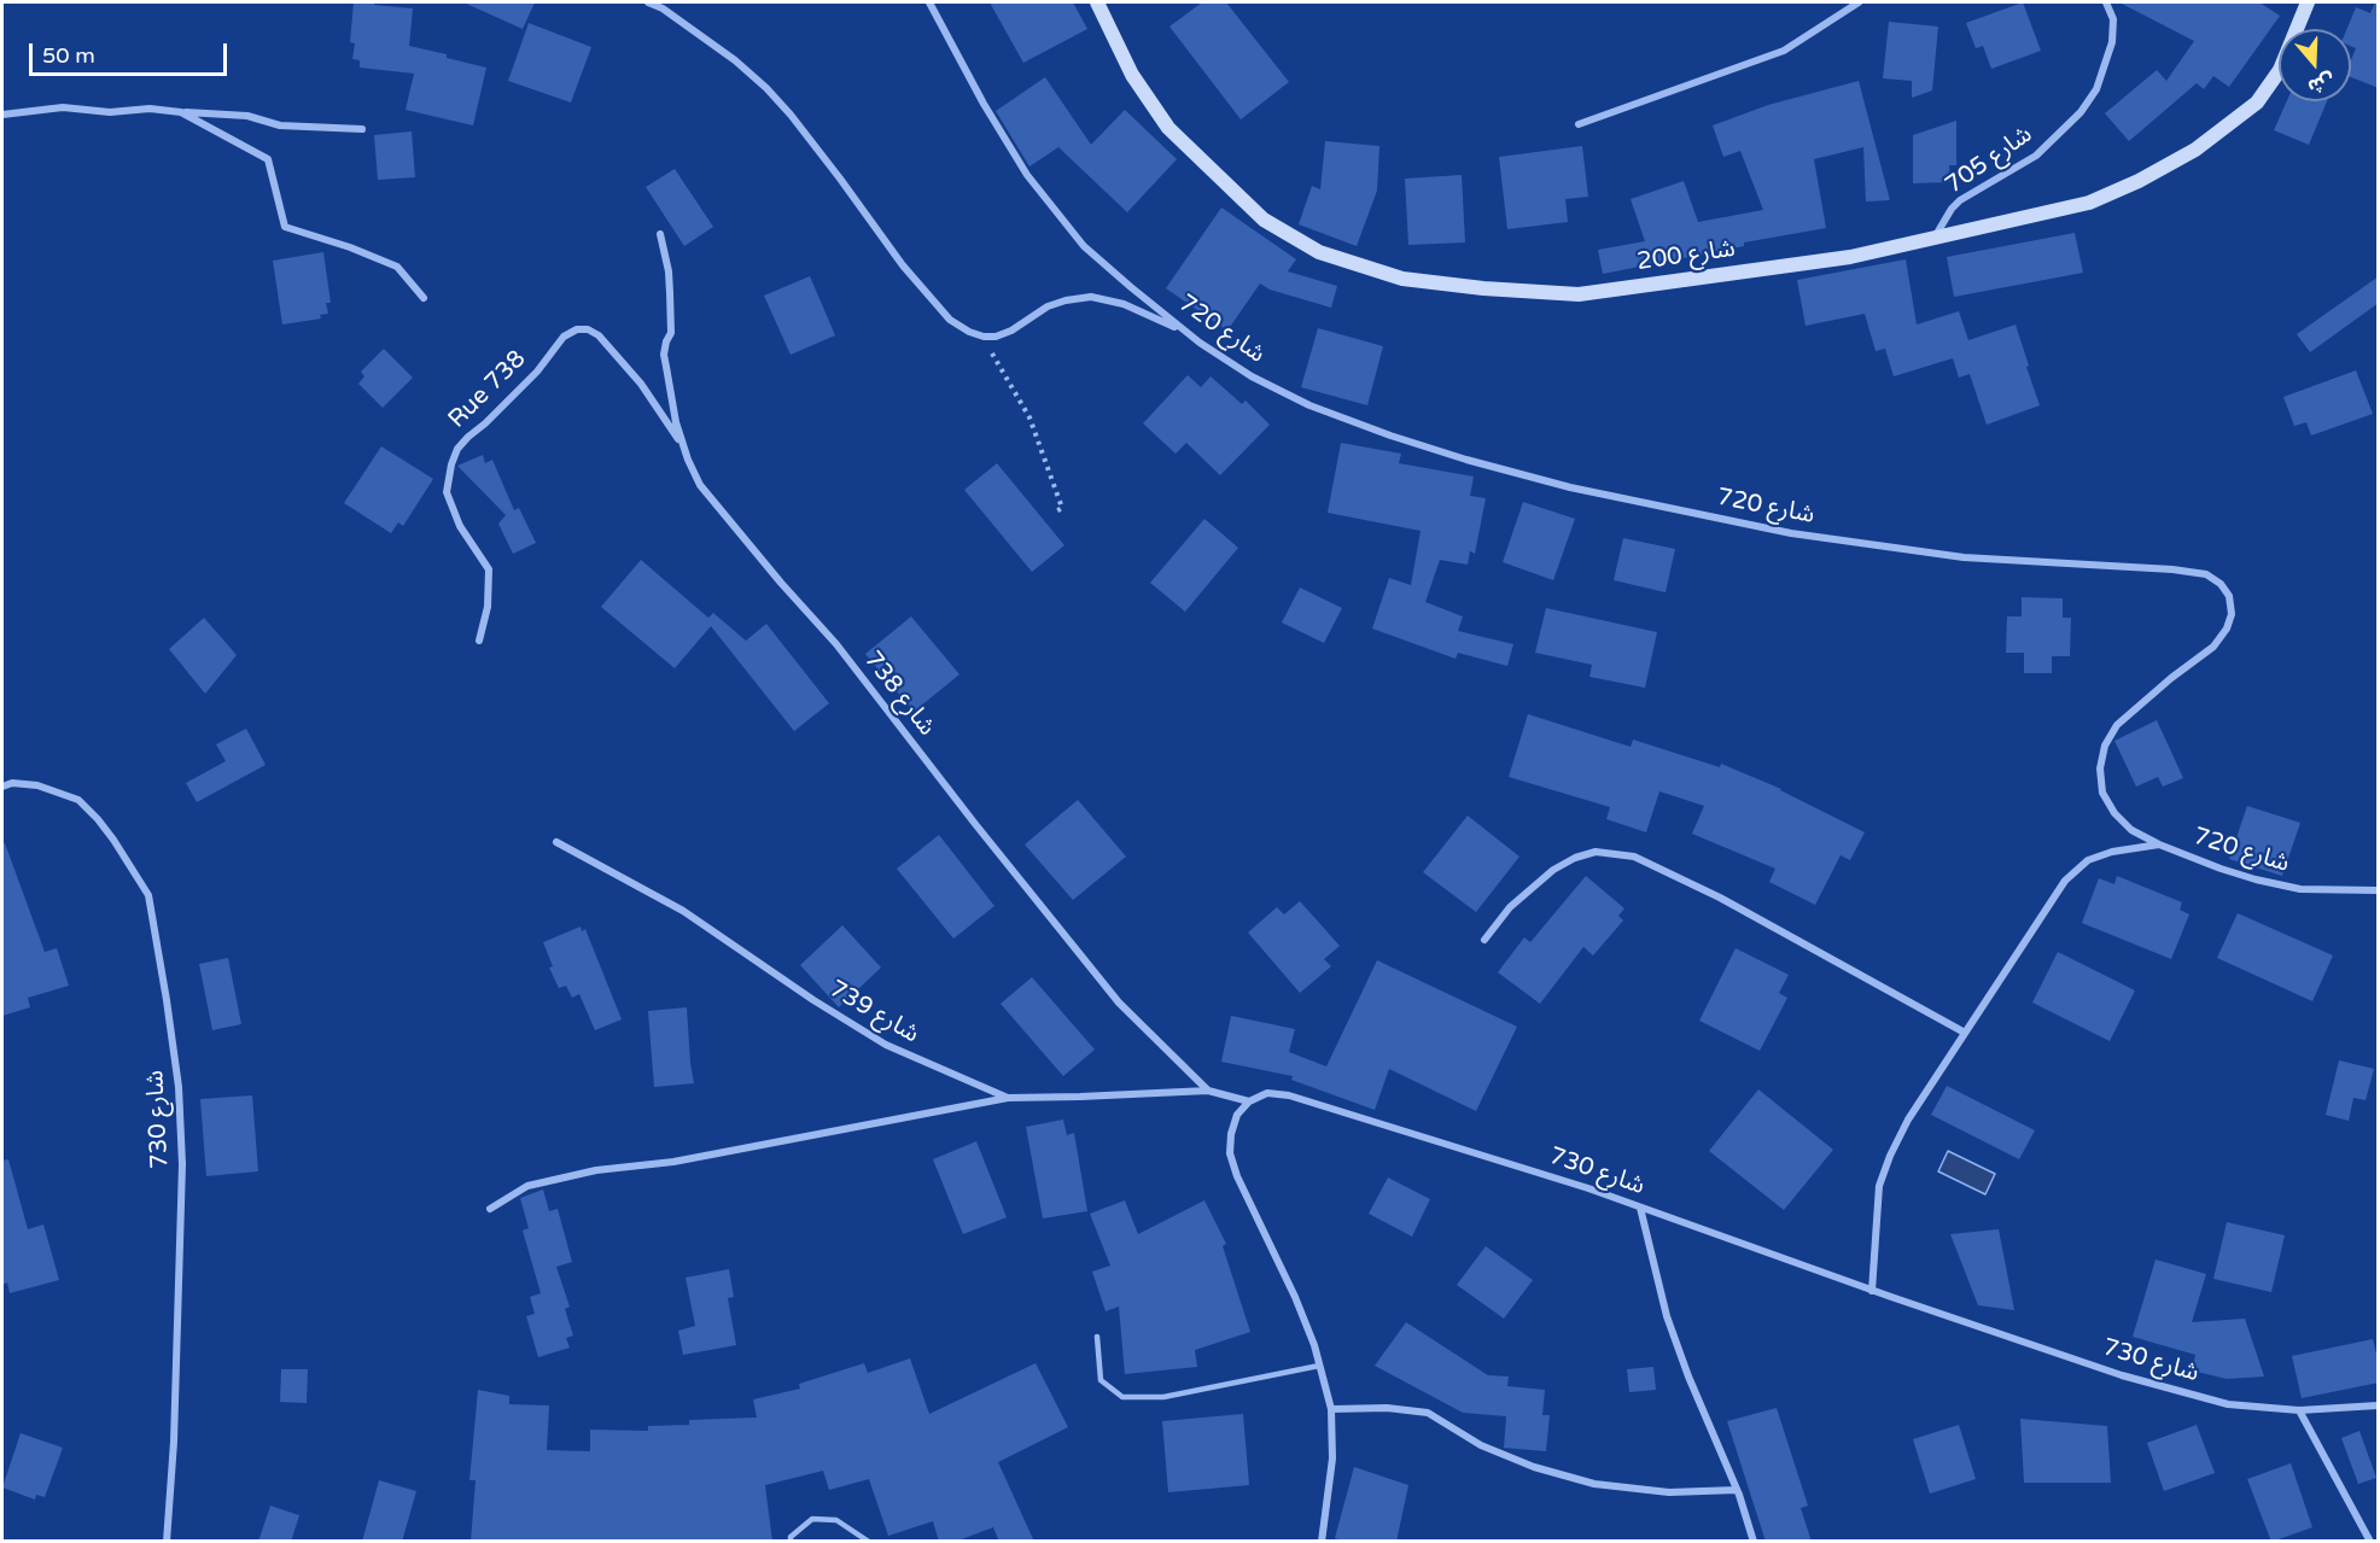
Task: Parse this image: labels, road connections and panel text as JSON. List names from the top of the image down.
{
  "streets": {
    "main road": ["شارع 200"],
    "street": [
      "شارع 705",
      "شارع 720",
      "Rue 738",
      "شارع 738",
      "شارع 739",
      "شارع 730"
    ]
  },
  "crossings": [
    ["شارع 705", "شارع 200"],
    ["Rue 738", "شارع 738"],
    ["شارع 738", "شارع 739"]
  ],
  "scale_bar": "50 m",
  "north": "bottom"
}
